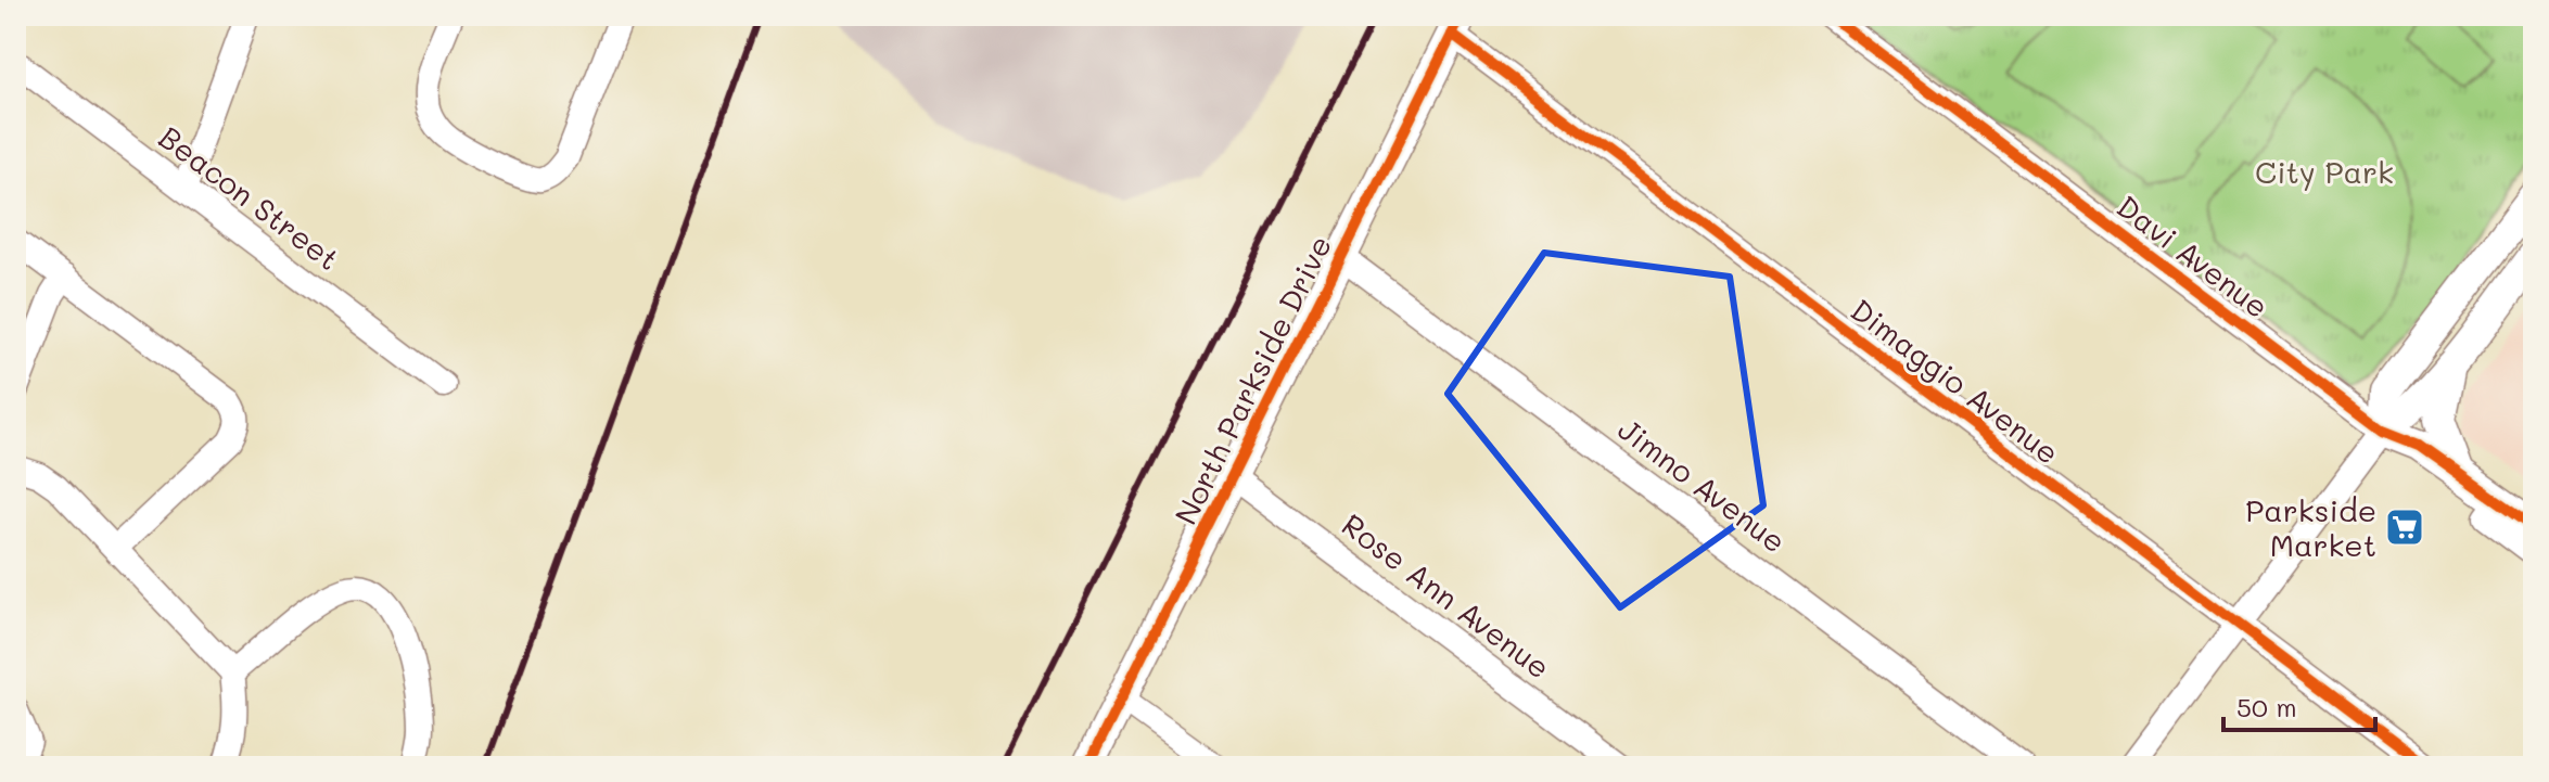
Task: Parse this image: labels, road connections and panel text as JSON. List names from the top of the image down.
{
  "streets": {
    "street": [
      "Beacon Street",
      "Davi Avenue",
      "North Parkside Drive",
      "Dimaggio Avenue",
      "Jimno Avenue",
      "Rose Ann Avenue"
    ]
  },
  "crossings": [
    ["North Parkside Drive", "Dimaggio Avenue"],
    ["North Parkside Drive", "Jimno Avenue"],
    ["North Parkside Drive", "Rose Ann Avenue"]
  ],
  "parks": ["City Park"],
  "places": {
    "supermarket": ["Parkside Market"]
  },
  "scale_bar": "50 m"
}
